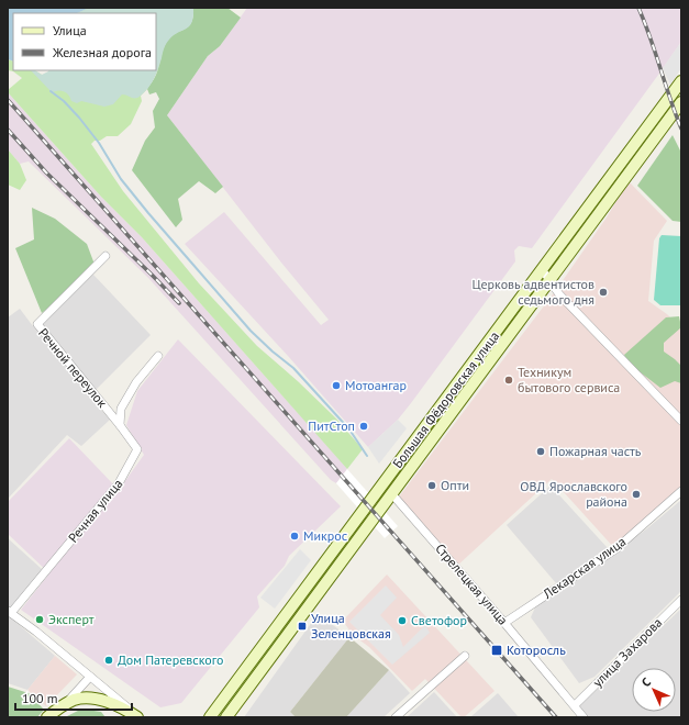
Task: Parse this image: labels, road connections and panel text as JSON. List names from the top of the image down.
{
  "streets": {
    "main road": ["Большая Фёдоровская улица"],
    "street": [
      "Речной переулок",
      "Речная улица",
      "Лекарская улица",
      "Стрелецкая улица",
      "улица Захарова"
    ]
  },
  "crossings": [
    ["Речной переулок", "Речная улица"],
    ["Большая Фёдоровская улица", "Стрелецкая улица"],
    ["Лекарская улица", "Стрелецкая улица"],
    ["Стрелецкая улица", "улица Захарова"]
  ],
  "places": {
    "other": [
      "Церковь адвентистов седьмого дня",
      "Техникум бытового сервиса",
      "Мотоангар",
      "ПитСтоп",
      "Пожарная часть",
      "Опти",
      "ОВД Ярославского района",
      "Микрос",
      "Эксперт",
      "Светофор",
      "Дом Патеревского"
    ],
    "transit": ["Улица Зеленцовская", "Которосль"]
  },
  "legend": ["Улица", "Железная дорога"],
  "scale_bar": "100 m",
  "north": "top left"
}
